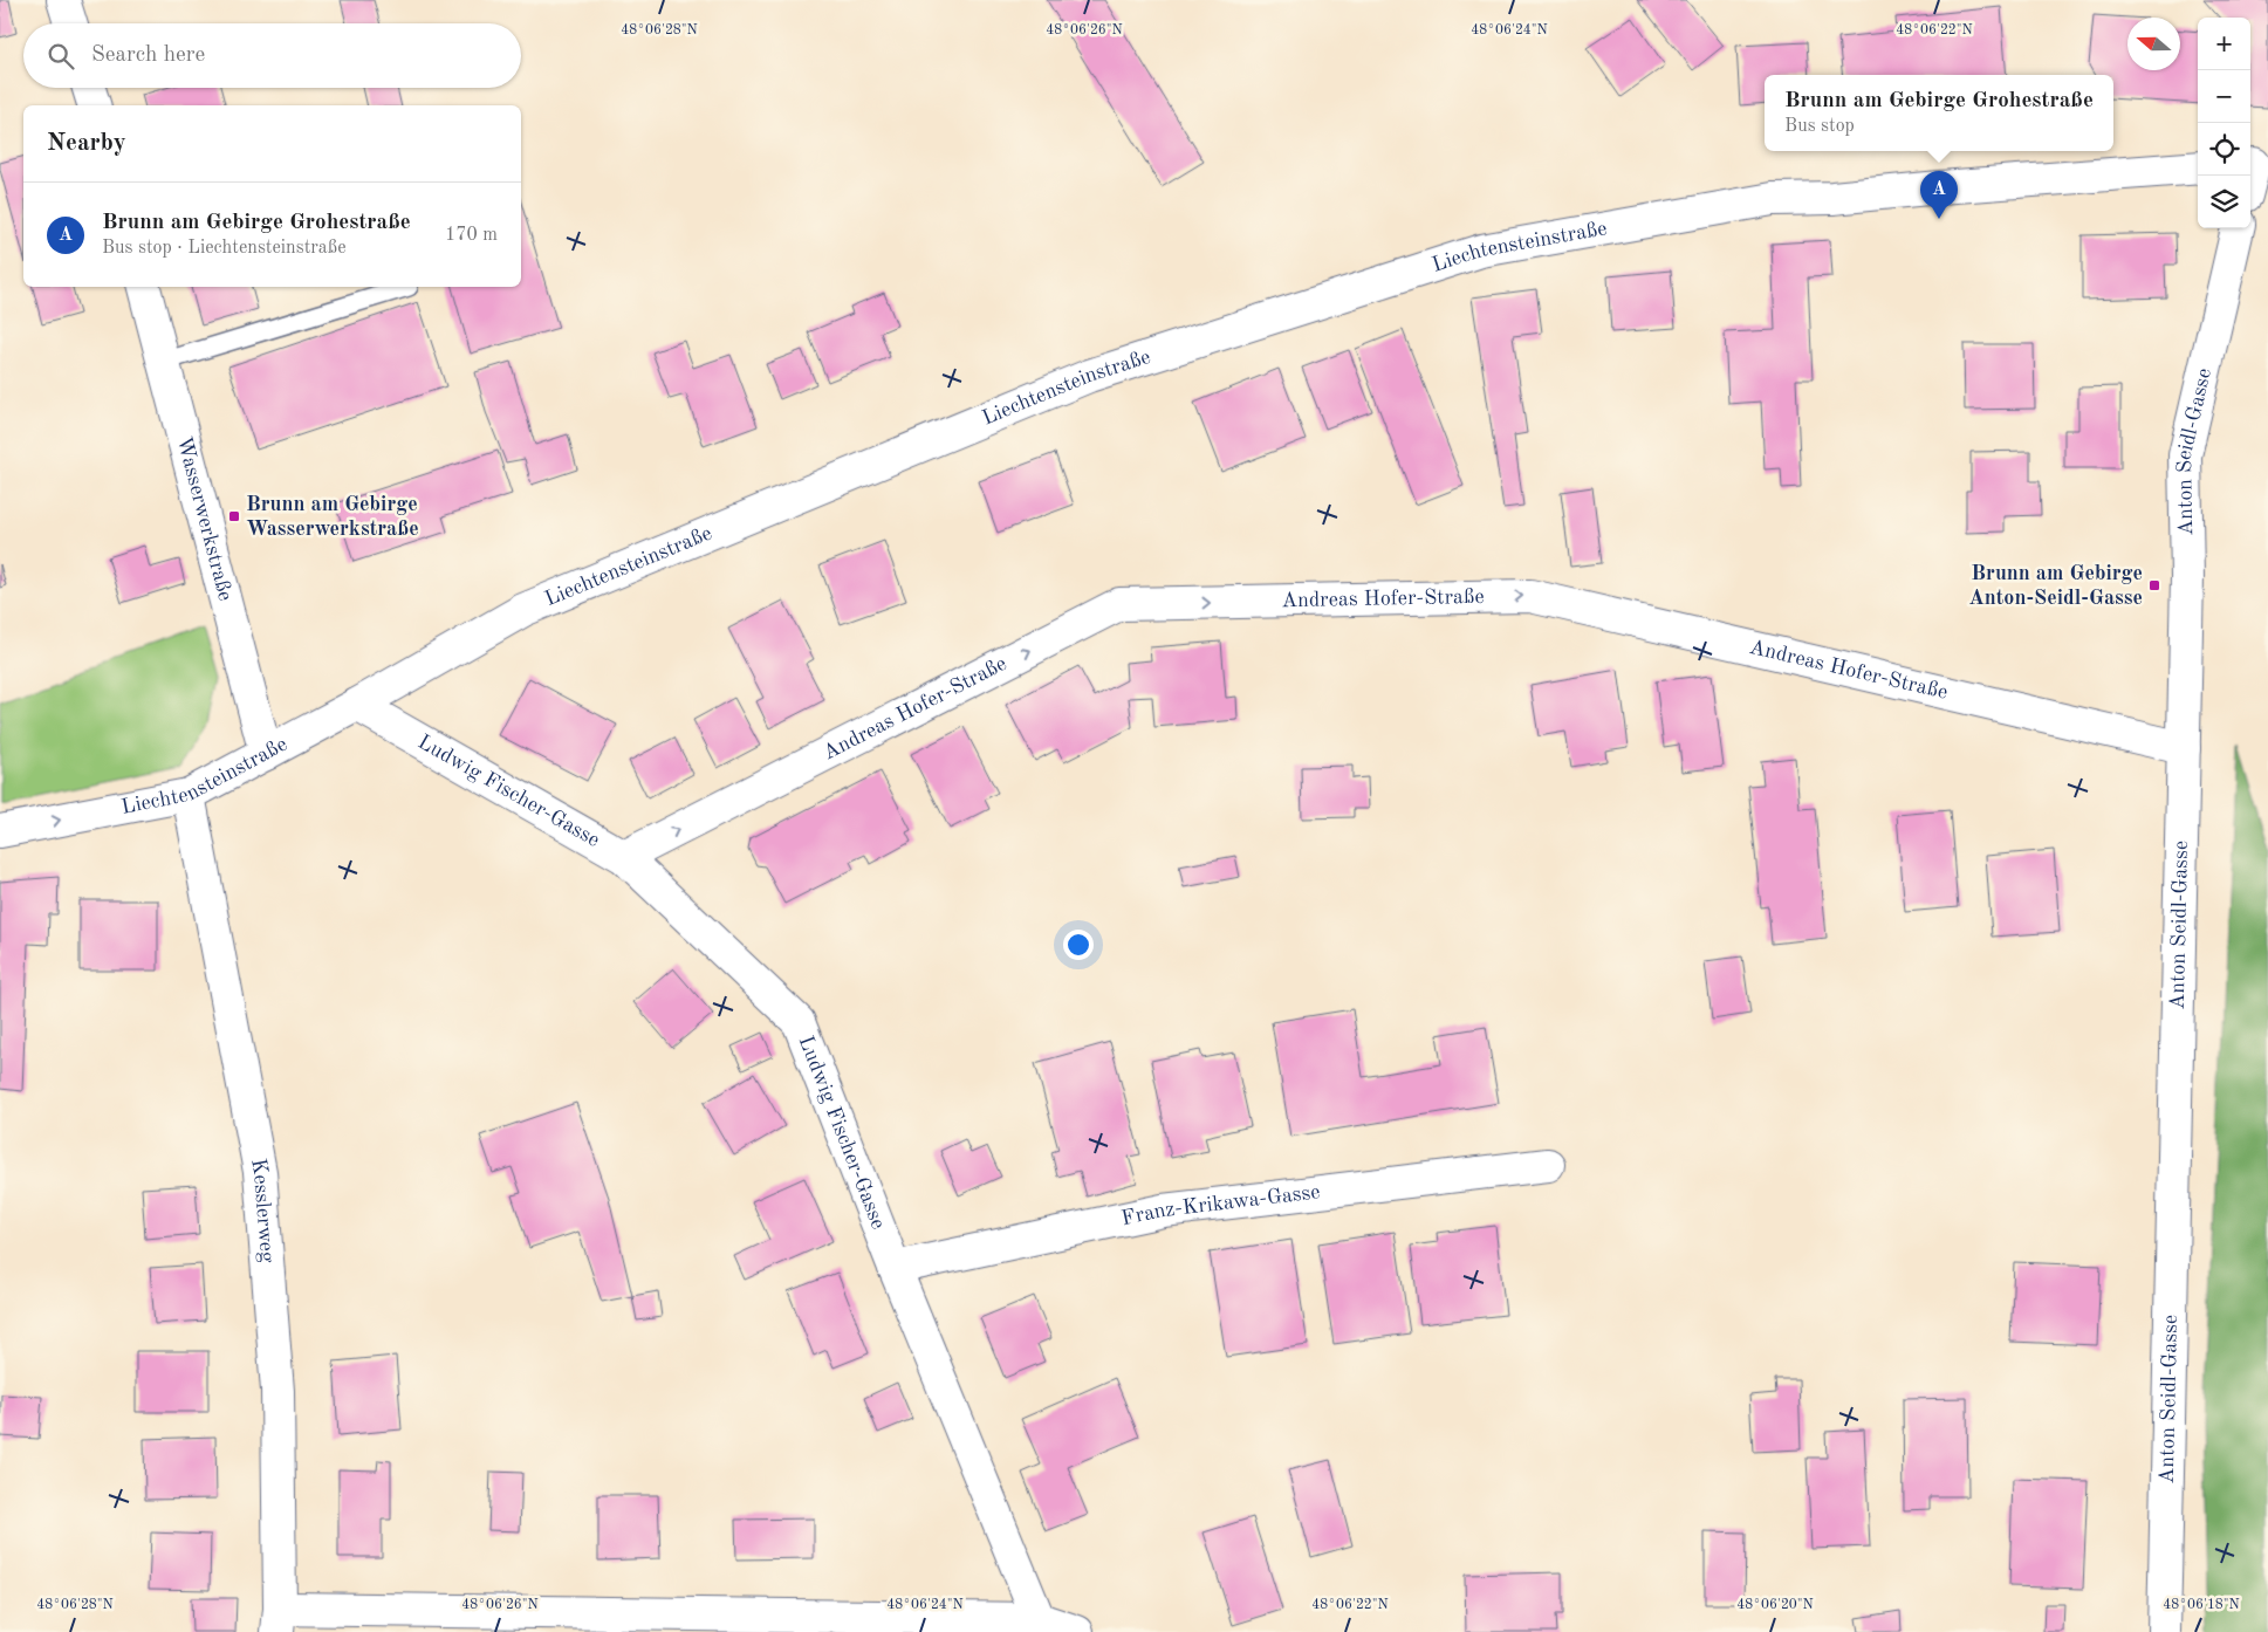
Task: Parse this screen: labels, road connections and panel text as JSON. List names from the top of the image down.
{
  "streets": {
    "street": [
      "Liechtensteinstraße",
      "Anton Seidl-Gasse",
      "Wasserwerkstraße",
      "Andreas Hofer-Straße",
      "Ludwig Fischer-Gasse",
      "Franz-Krikawa-Gasse",
      "Kesslerweg"
    ]
  },
  "crossings": [
    ["Liechtensteinstraße", "Wasserwerkstraße"],
    ["Liechtensteinstraße", "Ludwig Fischer-Gasse"],
    ["Liechtensteinstraße", "Kesslerweg"],
    ["Anton Seidl-Gasse", "Andreas Hofer-Straße"],
    ["Andreas Hofer-Straße", "Ludwig Fischer-Gasse"],
    ["Ludwig Fischer-Gasse", "Franz-Krikawa-Gasse"]
  ],
  "one_way": ["Andreas Hofer-Straße"],
  "places": {
    "transit": ["Brunn am Gebirge Wasserwerkstraße", "Brunn am Gebirge Anton-Seidl-Gasse"]
  },
  "north": "left",
  "page": {
    "map_buttons": ["+", "−"],
    "search": "Search here",
    "popup": ["Brunn am Gebirge Grohestraße", "Bus stop"],
    "heading": "Nearby",
    "pins": "A",
    "list": [
      {
        "mark": "A",
        "name": "Brunn am Gebirge Grohestraße",
        "note": "Bus stop · Liechtensteinstraße",
        "value": "170 m"
      }
    ]
  },
  "coordinates": [
    "48°06'28\"N",
    "48°06'26\"N",
    "48°06'24\"N",
    "48°06'22\"N",
    "48°06'20\"N",
    "48°06'18\"N"
  ]
}
